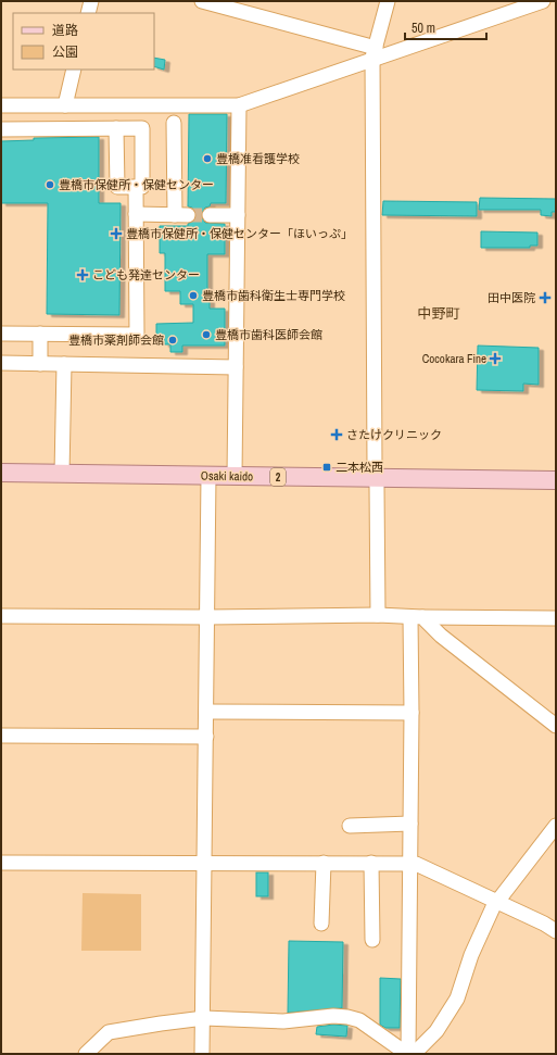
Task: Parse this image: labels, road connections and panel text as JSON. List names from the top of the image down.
{
  "streets": {
    "main road": ["Osaki kaido", "2"]
  },
  "districts": ["中野町"],
  "places": {
    "other": [
      "豊橋准看護学校",
      "豊橋市保健所・保健センター",
      "豊橋市歯科衛生士専門学校",
      "豊橋市歯科医師会館",
      "豊橋市薬剤師会館"
    ],
    "health": [
      "豊橋市保健所・保健センター「ほいっぷ」",
      "こども発達センター",
      "田中医院",
      "Cocokara Fine",
      "さたけクリニック"
    ],
    "transit": ["二本松西"]
  },
  "legend": ["道路", "公園"],
  "scale_bar": "50 m"
}
